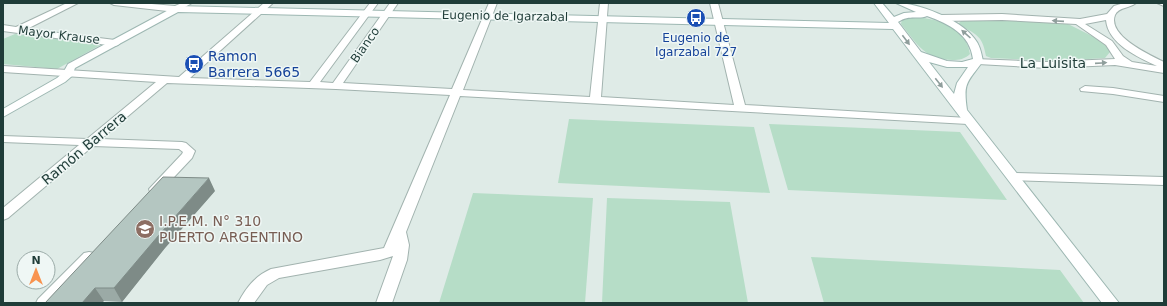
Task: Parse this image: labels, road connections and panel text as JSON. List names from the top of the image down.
{
  "streets": {
    "street": [
      "Eugenio de Igarzabal",
      "Mayor Krause",
      "Bianco",
      "La Luisita",
      "Ramón Barrera"
    ]
  },
  "crossings": [
    ["Eugenio de Igarzabal", "Bianco"]
  ],
  "places": {
    "bus stop": ["Eugenio de Igarzabal 727", "Ramon Barrera 5665"],
    "school or university": ["I.P.E.M. N° 310 PUERTO ARGENTINO"]
  },
  "north": "top"
}
